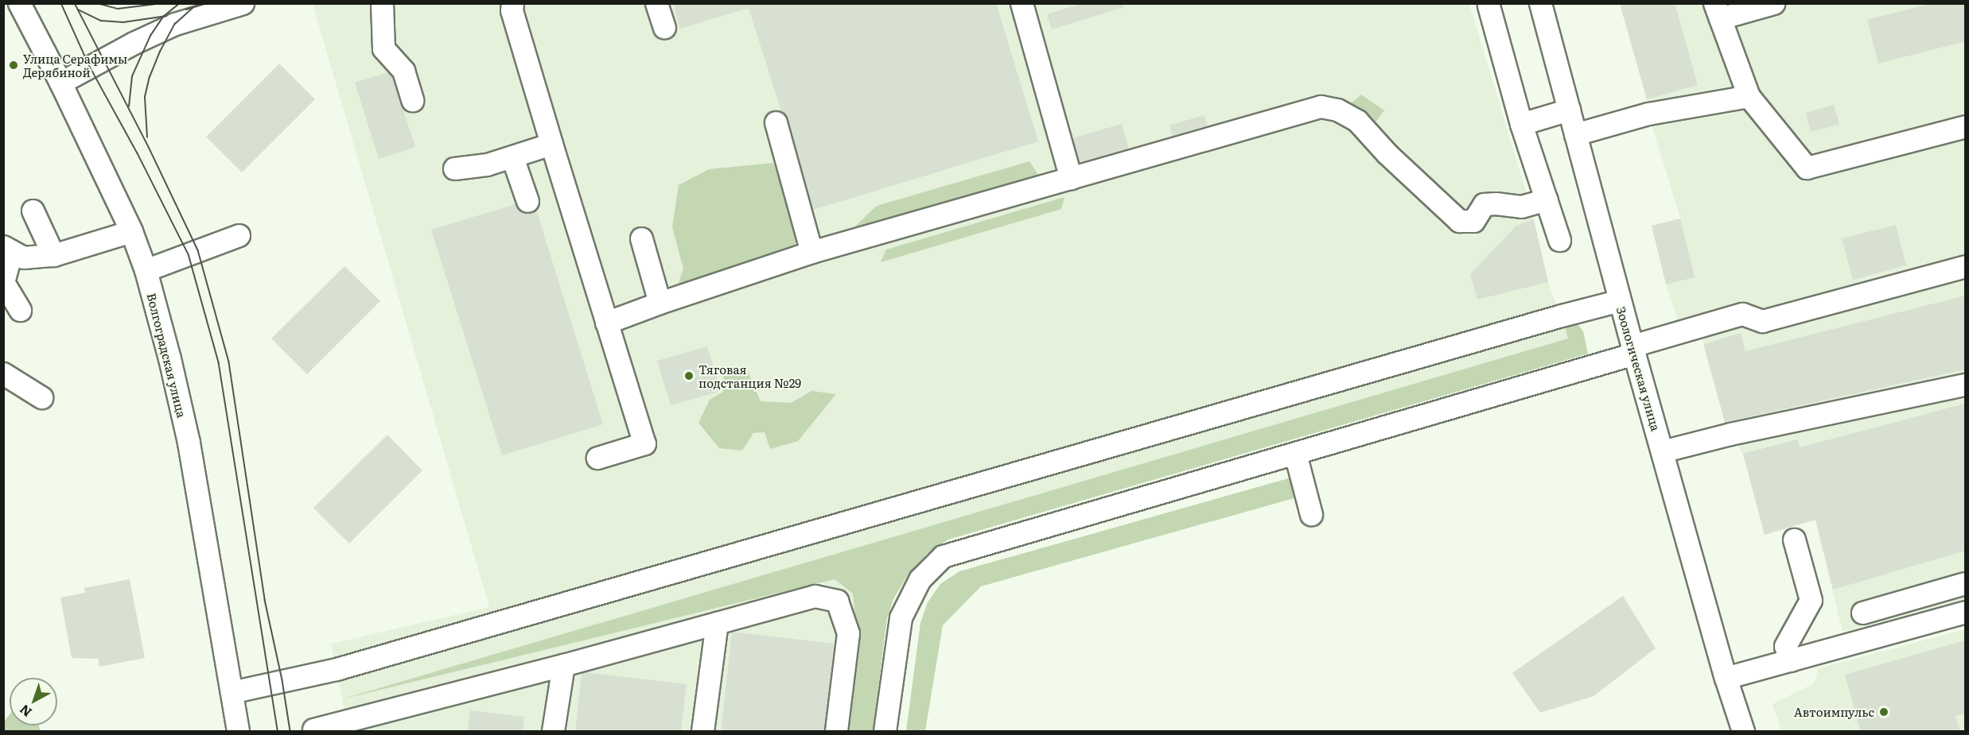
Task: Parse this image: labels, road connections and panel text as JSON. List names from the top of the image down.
{
  "streets": {
    "street": ["Волгоградская улица", "Зоологическая улица"]
  },
  "places": ["Улица Серафимы Дерябиной", "Тяговая подстанция №29", "Автоимпульс"],
  "north": "bottom left"
}
